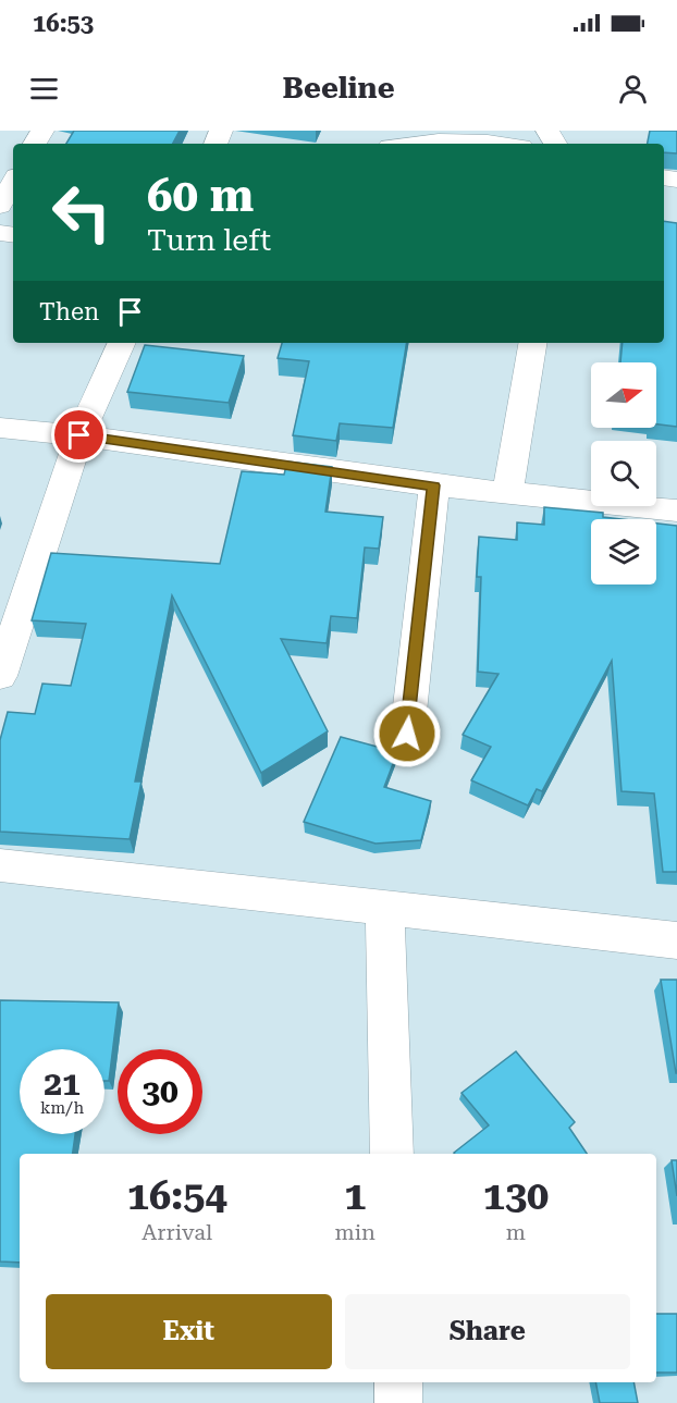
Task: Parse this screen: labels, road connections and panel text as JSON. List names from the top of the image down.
{
  "north": "right",
  "page": {
    "status": "16:53",
    "header": "Beeline",
    "turn": ["60 m", "Turn left"],
    "then": "Then",
    "speed": "21 km/h",
    "limit": "30",
    "eta": [
      "16:54",
      "Arrival",
      "1",
      "min",
      "130",
      "m"
    ],
    "buttons": ["Exit", "Share"]
  }
}
